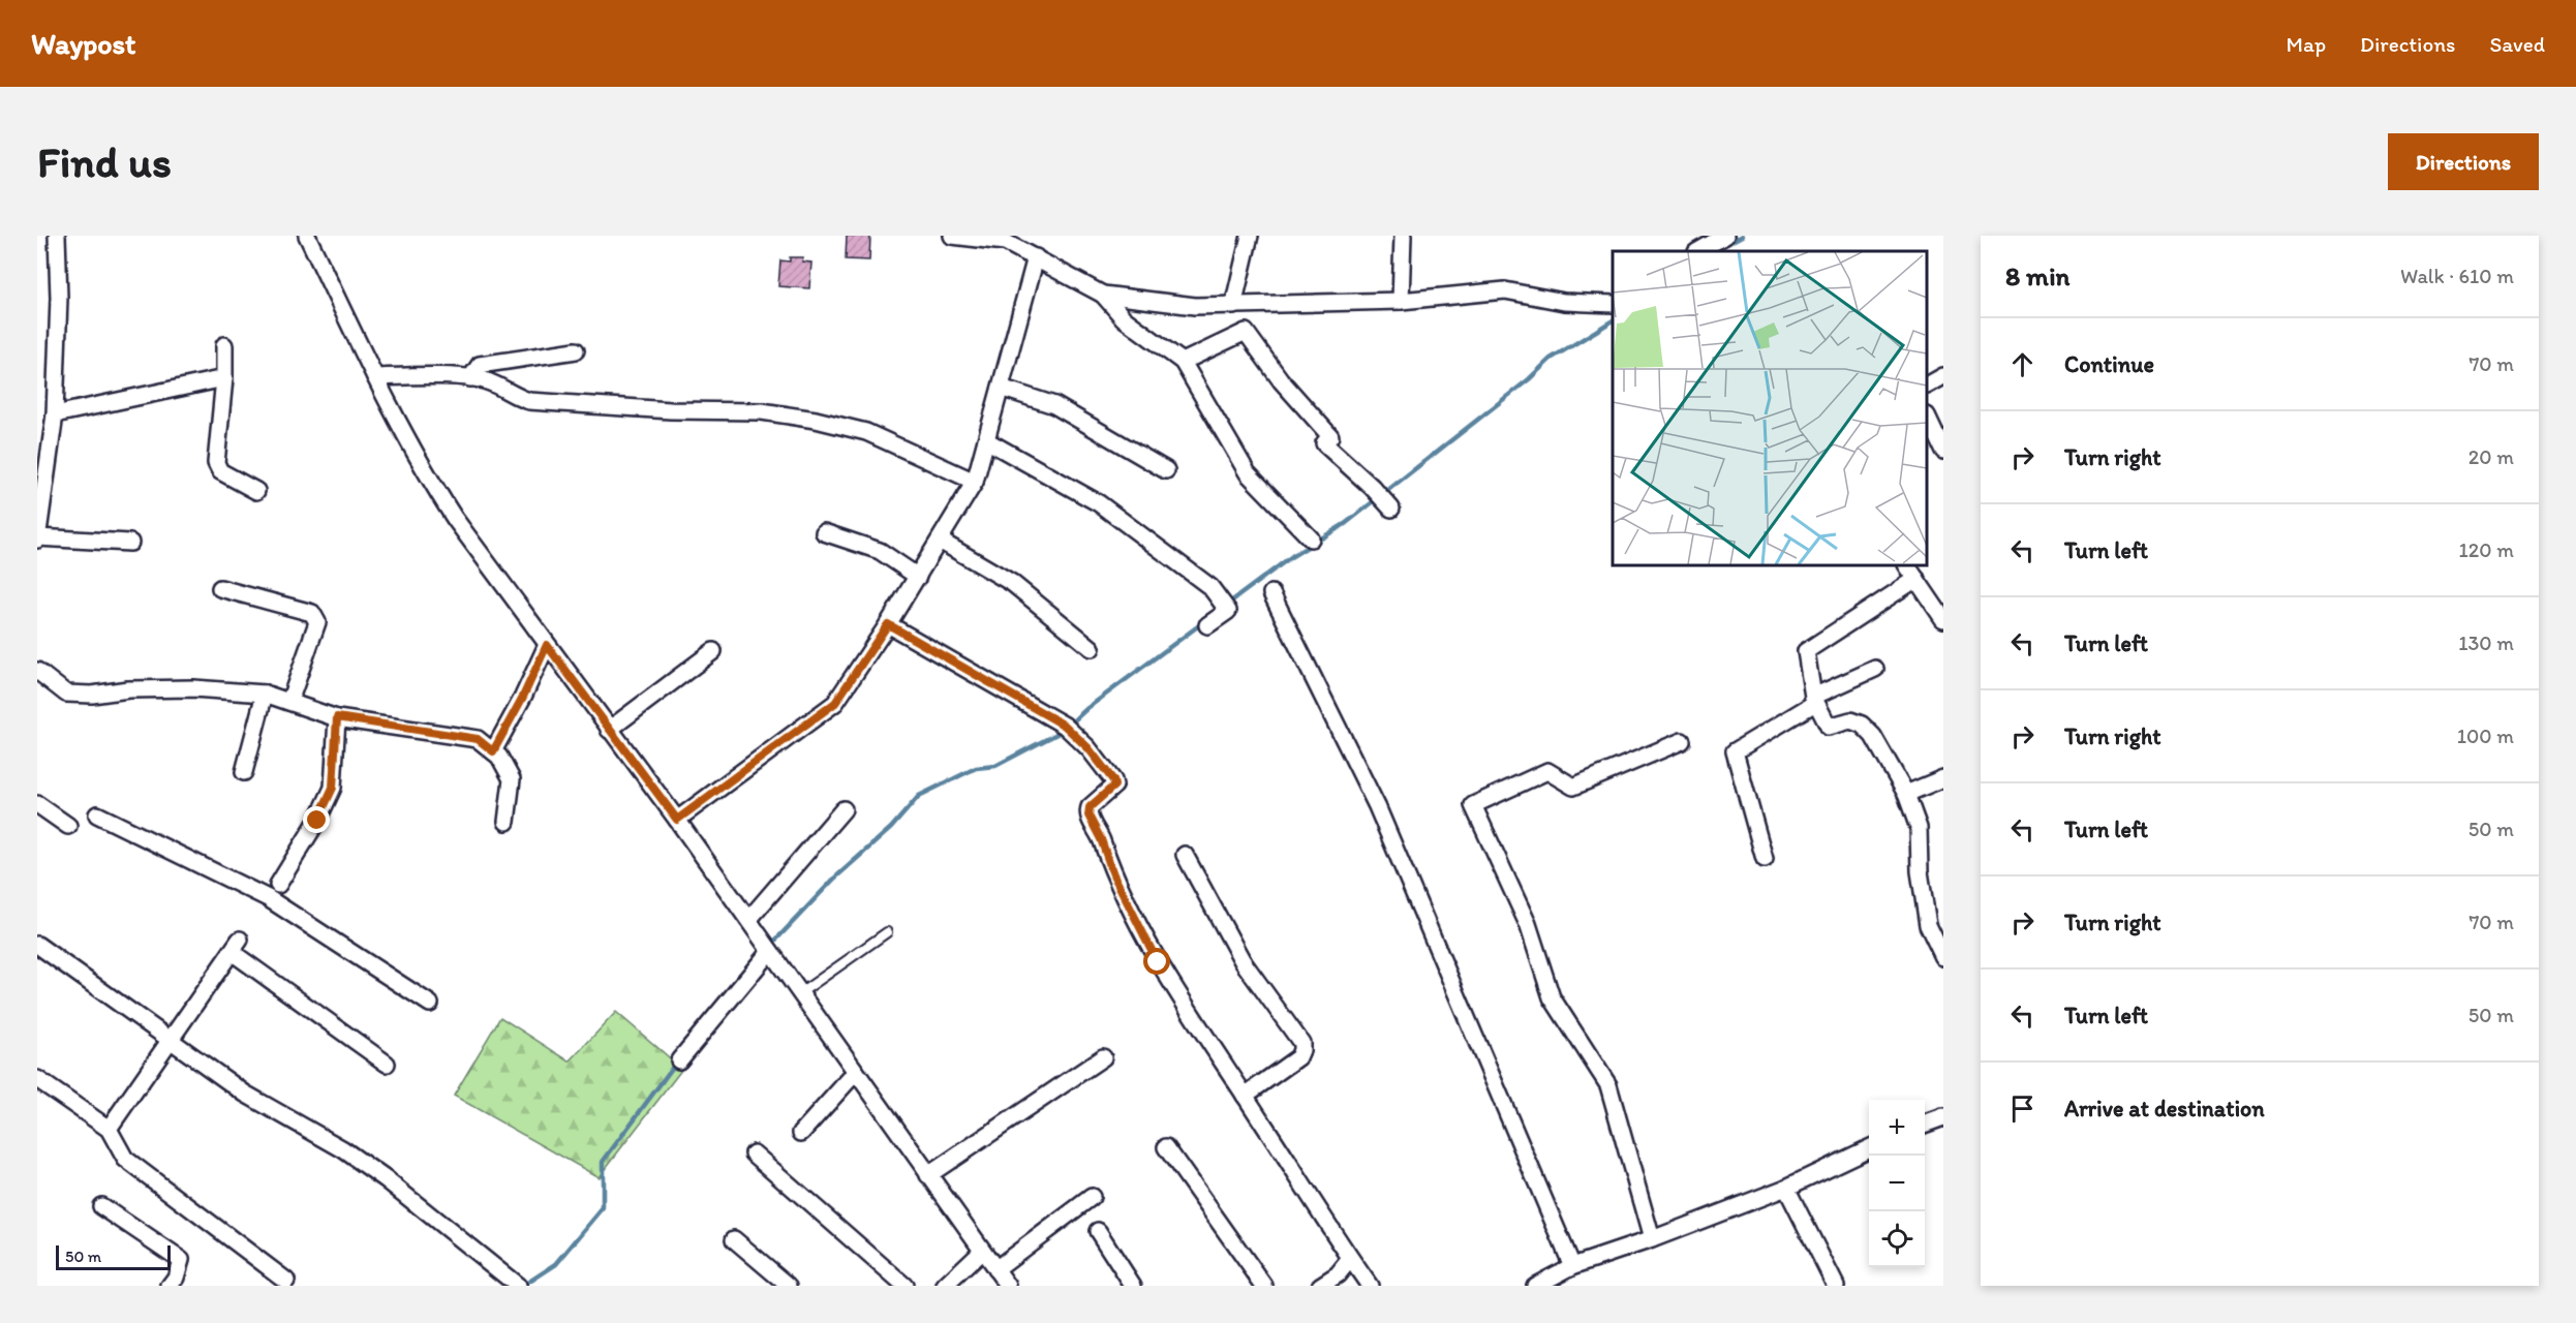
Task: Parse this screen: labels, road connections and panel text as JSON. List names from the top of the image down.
{
  "scale_bar": "50 m",
  "page": {
    "header": "Waypost",
    "nav": ["Map", "Directions", "Saved"],
    "buttons": "Directions",
    "title": "Find us",
    "heading": ["8 min", "Walk · 610 m"],
    "list": [
      ["Continue", "70 m"],
      ["Turn right", "20 m"],
      ["Turn left", "120 m"],
      ["Turn left", "130 m"],
      ["Turn right", "100 m"],
      ["Turn left", "50 m"],
      ["Turn right", "70 m"],
      ["Turn left", "50 m"],
      "Arrive at destination"
    ],
    "map_buttons": ["+", "−"],
    "scale": "50 m"
  }
}
